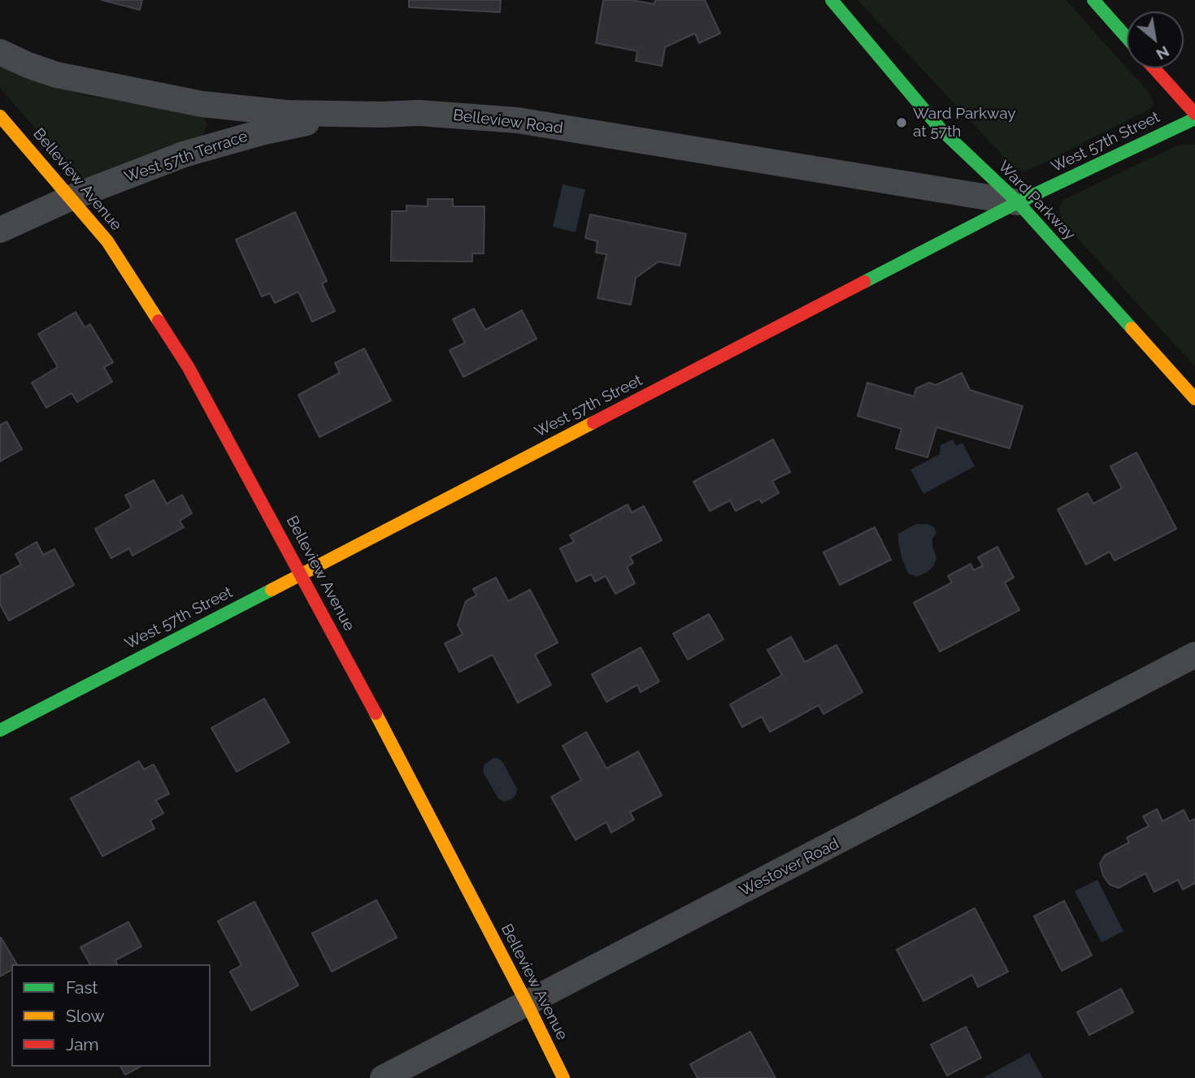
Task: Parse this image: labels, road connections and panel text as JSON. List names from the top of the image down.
{
  "streets": {
    "street": [
      "Belleview Road",
      "West 57th Street",
      "West 57th Terrace",
      "Belleview Avenue",
      "Ward Parkway",
      "Westover Road"
    ]
  },
  "crossings": [
    ["Belleview Road", "West 57th Street"],
    ["Belleview Road", "West 57th Terrace"],
    ["Belleview Road", "Ward Parkway"],
    ["West 57th Street", "Belleview Avenue"],
    ["West 57th Street", "Ward Parkway"],
    ["West 57th Terrace", "Belleview Avenue"],
    ["Belleview Avenue", "Westover Road"]
  ],
  "places": ["Ward Parkway at 57th"],
  "legend": ["Fast", "Slow", "Jam"],
  "north": "bottom right"
}
